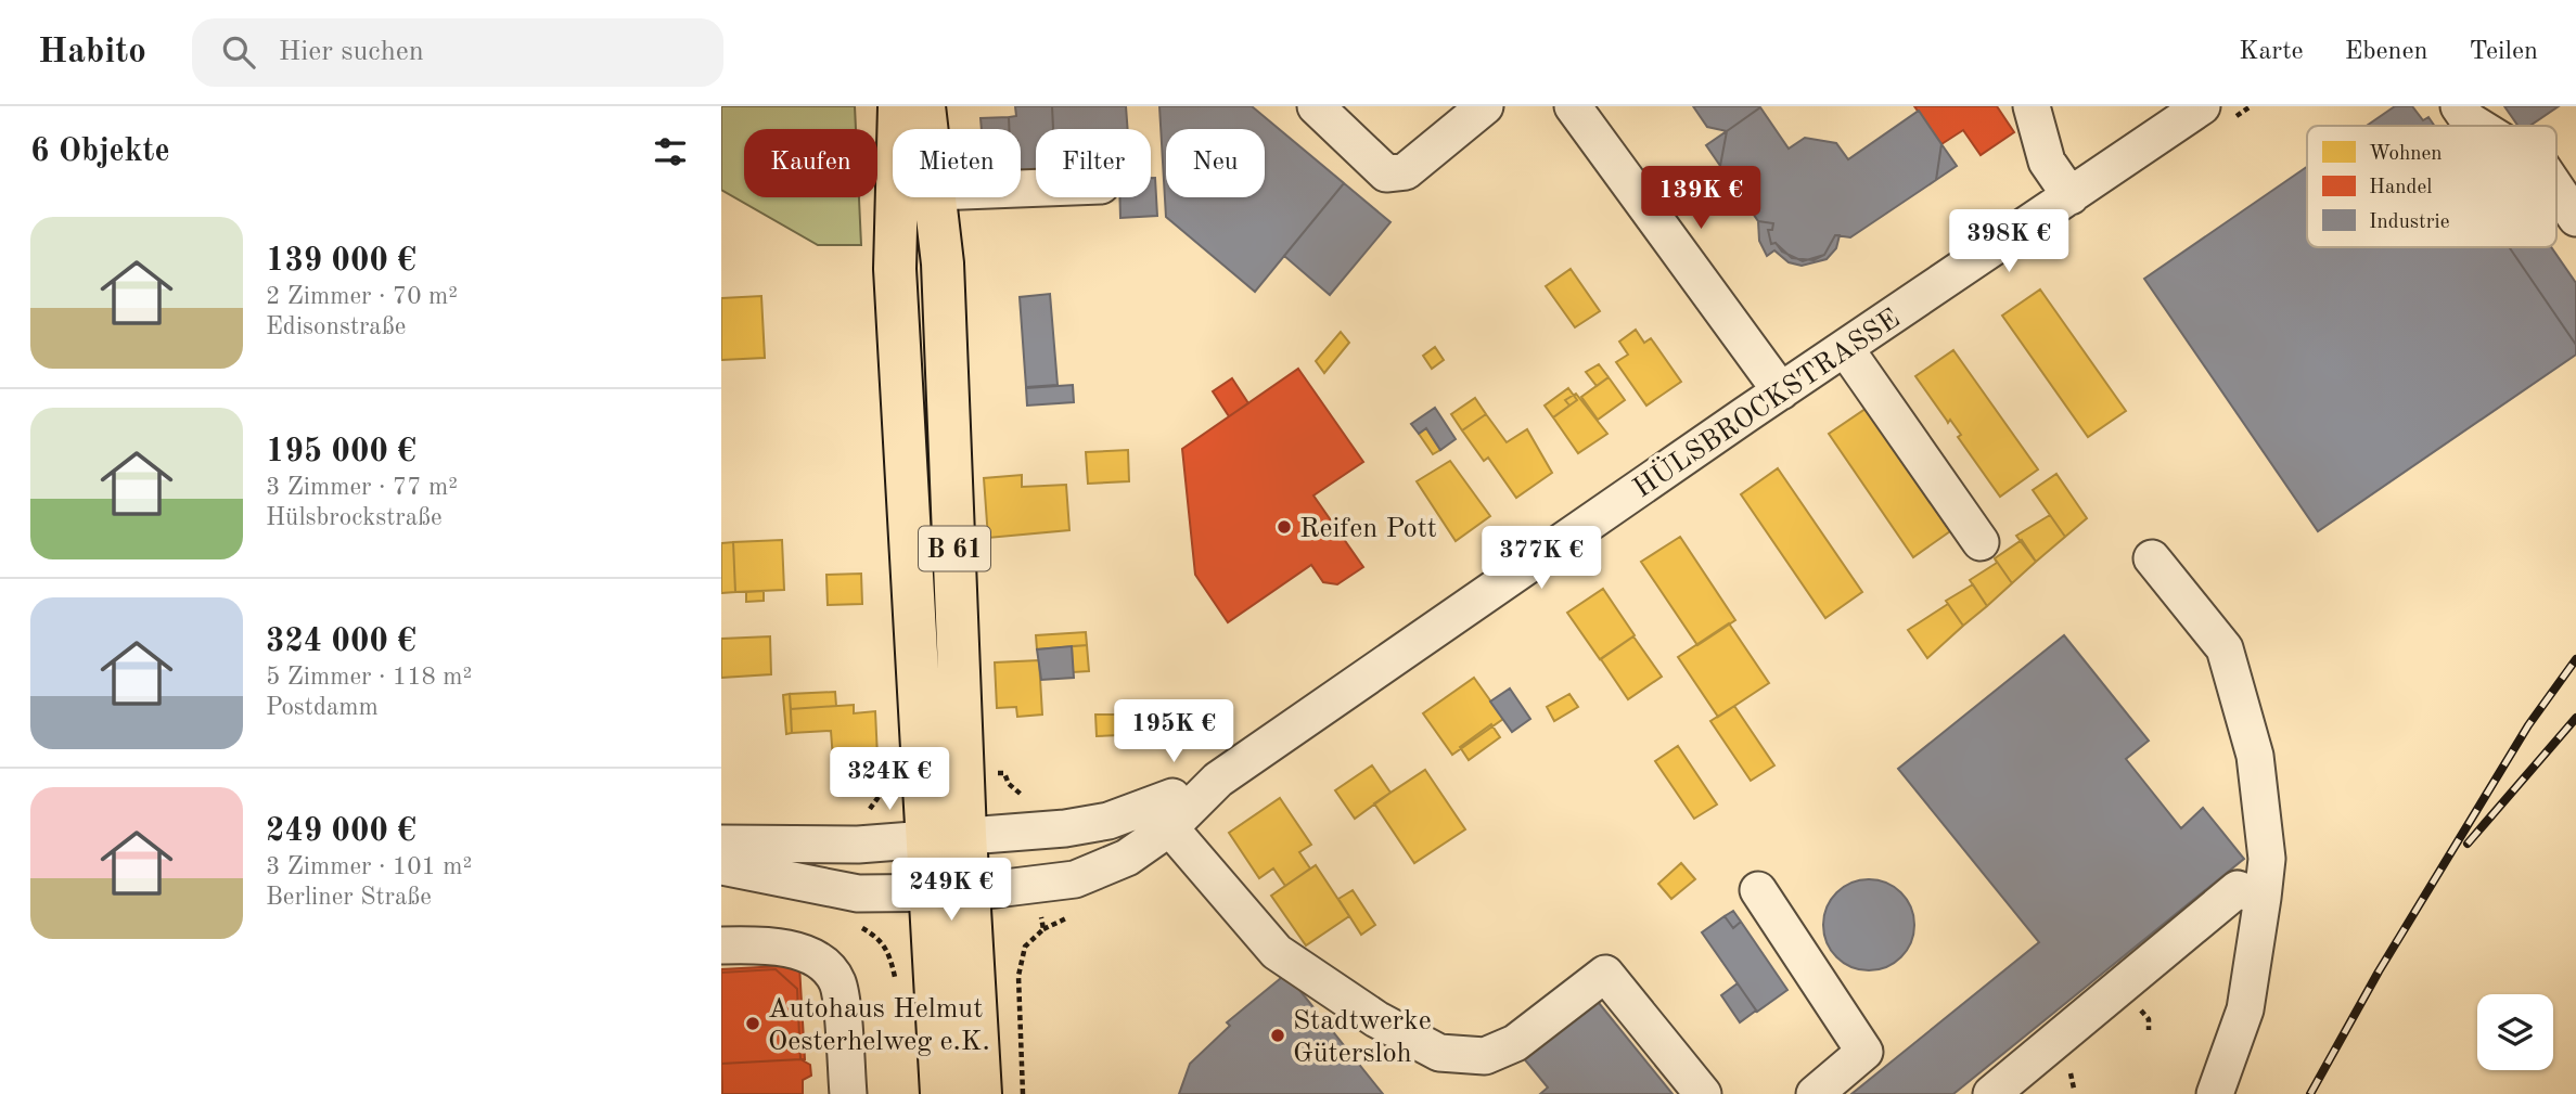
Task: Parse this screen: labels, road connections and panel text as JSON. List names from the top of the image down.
{
  "streets": {
    "main road": ["B 61"],
    "street": ["HÜLSBROCKSTRASSE"]
  },
  "crossings": [
    ["HÜLSBROCKSTRASSE", "B 61"]
  ],
  "places": ["Reifen Pott", "Autohaus Helmut Oesterhelweg e.K.", "Stadtwerke Gütersloh"],
  "legend": ["Wohnen", "Handel", "Industrie"],
  "page": {
    "header": "Habito",
    "search": "Hier suchen",
    "nav": ["Karte", "Ebenen", "Teilen"],
    "heading": "6 Objekte",
    "chip": [
      "Kaufen",
      "Mieten",
      "Filter",
      "Neu"
    ],
    "price": [
      "139K €",
      "398K €",
      "377K €",
      "195K €",
      "324K €",
      "249K €"
    ],
    "list": [
      {
        "name": "139 000 €",
        "note": "2 Zimmer · 70 m² · Edisonstraße"
      },
      {
        "name": "195 000 €",
        "note": "3 Zimmer · 77 m² · Hülsbrockstraße"
      },
      {
        "name": "324 000 €",
        "note": "5 Zimmer · 118 m² · Postdamm"
      },
      {
        "name": "249 000 €",
        "note": "3 Zimmer · 101 m² · Berliner Straße"
      }
    ]
  }
}
